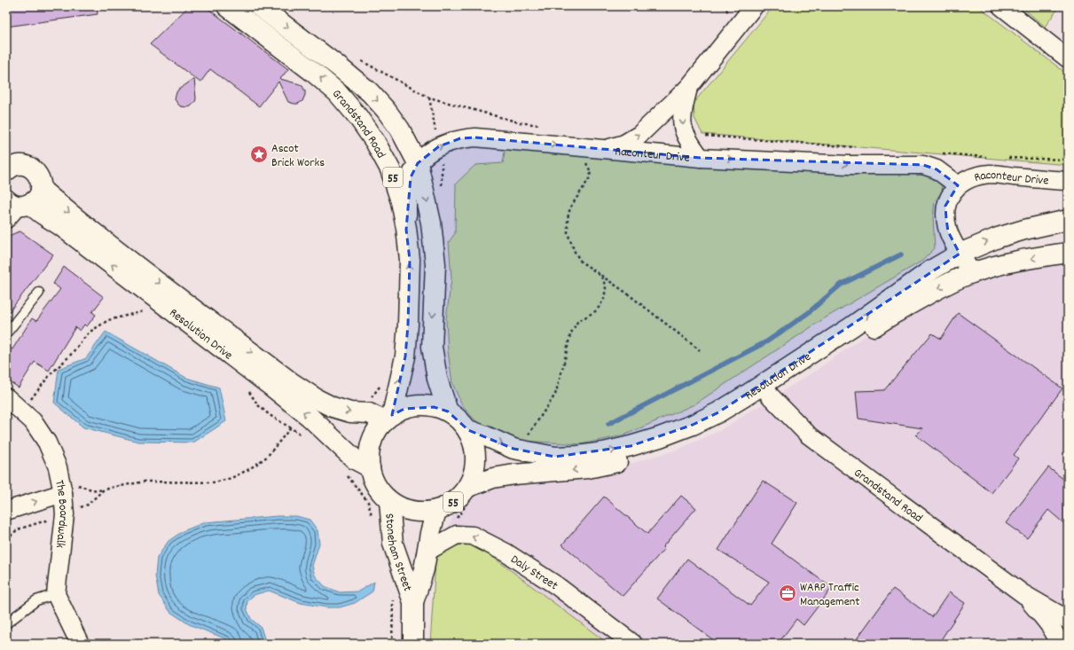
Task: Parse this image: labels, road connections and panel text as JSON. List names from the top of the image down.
{
  "streets": {
    "main road": [
      "Grandstand Road",
      "55",
      "Resolution Drive",
      "Stoneham Street"
    ],
    "street": ["Raconteur Drive", "The Boardwalk", "Daly Street"]
  },
  "crossings": [
    ["Grandstand Road", "Raconteur Drive"],
    ["Grandstand Road", "55"],
    ["Grandstand Road", "Resolution Drive"],
    ["Grandstand Road", "Stoneham Street"],
    ["Raconteur Drive", "Resolution Drive"],
    ["55", "Resolution Drive"],
    ["55", "Stoneham Street"],
    ["Resolution Drive", "Stoneham Street"],
    ["Stoneham Street", "Daly Street"]
  ],
  "one_way": ["Raconteur Drive", "Daly Street"],
  "places": {
    "place": ["Ascot Brick Works"],
    "office": ["WARP Traffic Management"]
  }
}
